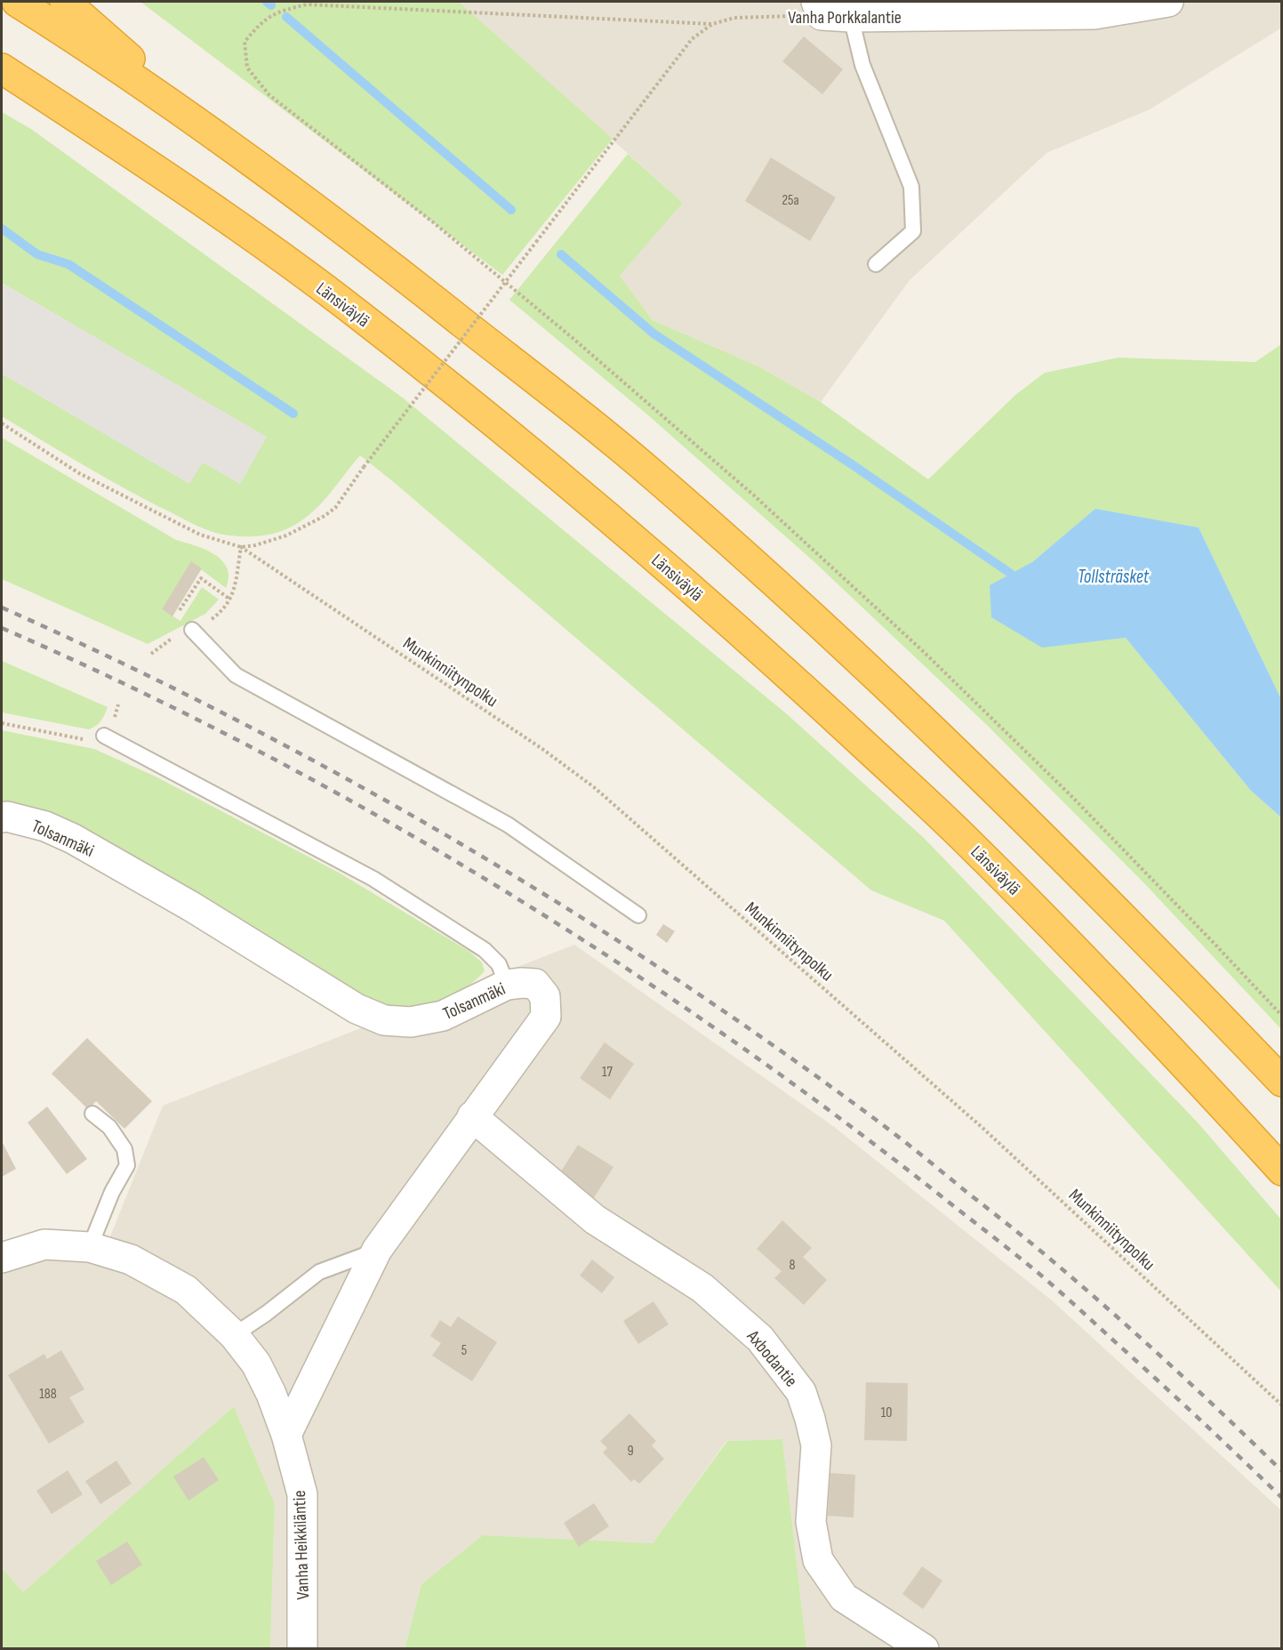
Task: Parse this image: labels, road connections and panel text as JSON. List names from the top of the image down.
{
  "streets": {
    "highway": ["Länsiväylä"],
    "street": [
      "Vanha Porkkalantie",
      "Tolsanmäki",
      "Axbodantie",
      "Vanha Heikkiläntie"
    ],
    "path": ["Munkinniitynpolku"]
  },
  "crossings": [
    ["Tolsanmäki", "Axbodantie"],
    ["Tolsanmäki", "Vanha Heikkiläntie"]
  ],
  "water": ["Tollsträsket"],
  "house_numbers": [
    "25a",
    "17",
    "8",
    "5",
    "188",
    "10",
    "9"
  ]
}
